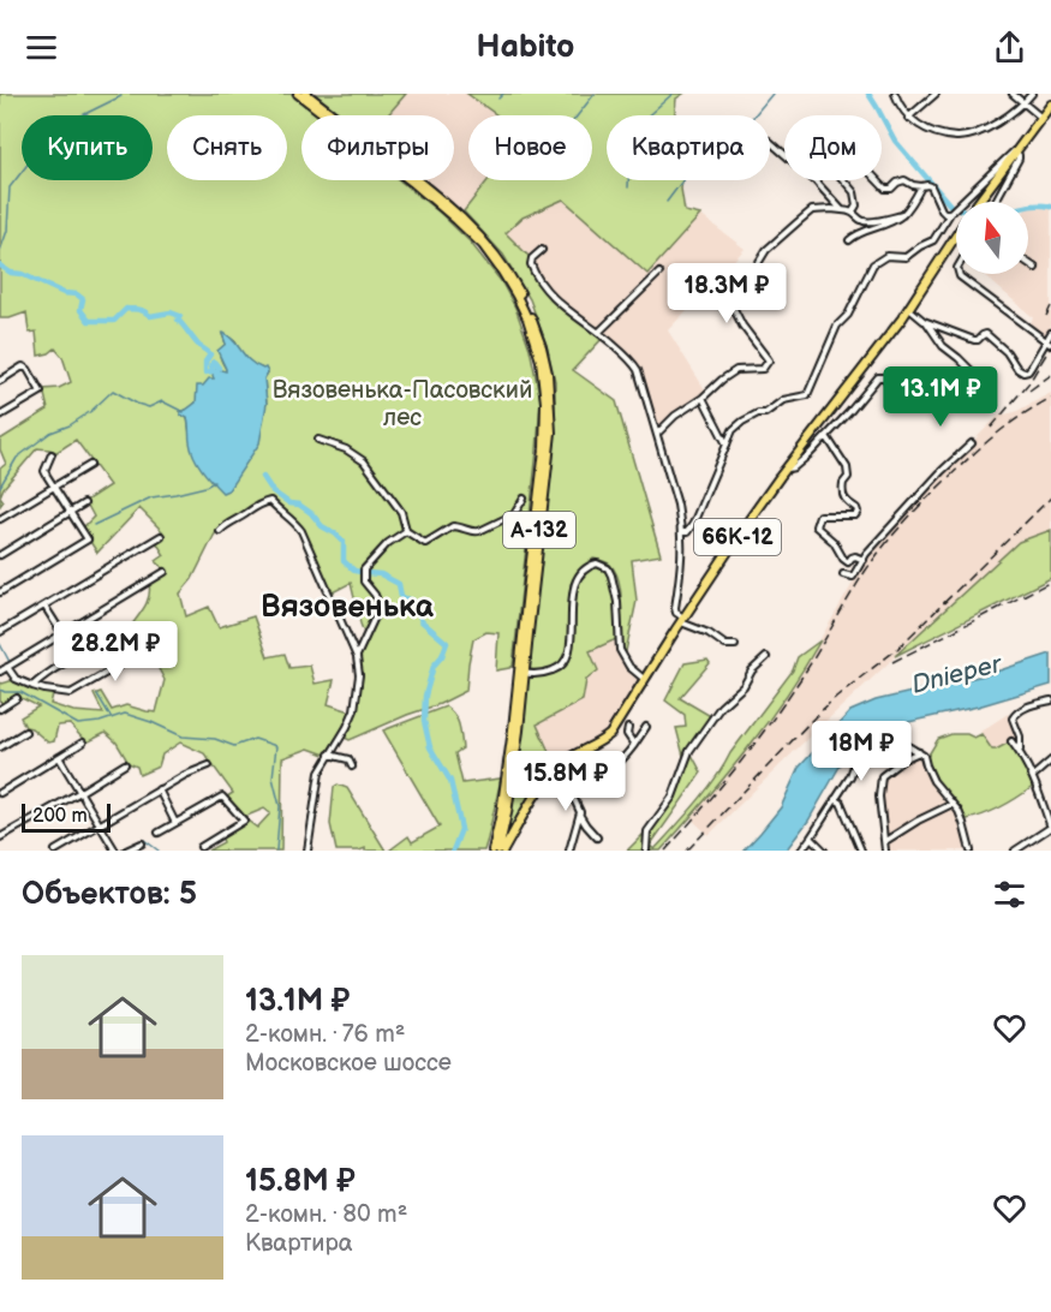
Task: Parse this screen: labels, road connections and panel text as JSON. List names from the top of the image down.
{
  "streets": {
    "main road": ["А-132", "66К-12"]
  },
  "crossings": [
    ["А-132", "66К-12"]
  ],
  "districts": ["Вязовенька"],
  "water": ["Dnieper"],
  "parks": ["Вязовенька-Пасовский лес"],
  "scale_bar": "200 m",
  "north": "top",
  "page": {
    "header": "Habito",
    "chip": [
      "Купить",
      "Снять",
      "Фильтры",
      "Новое",
      "Квартира",
      "Дом"
    ],
    "price": [
      "18.3M ₽",
      "13.1M ₽",
      "28.2M ₽",
      "18M ₽",
      "15.8M ₽"
    ],
    "scale": "200 m",
    "heading": "Объектов: 5",
    "list": [
      {
        "name": "13.1M ₽",
        "note": "2-комн. · 76 m² · Московское шоссе"
      },
      {
        "name": "15.8M ₽",
        "note": "2-комн. · 80 m² · Квартира"
      }
    ]
  }
}
